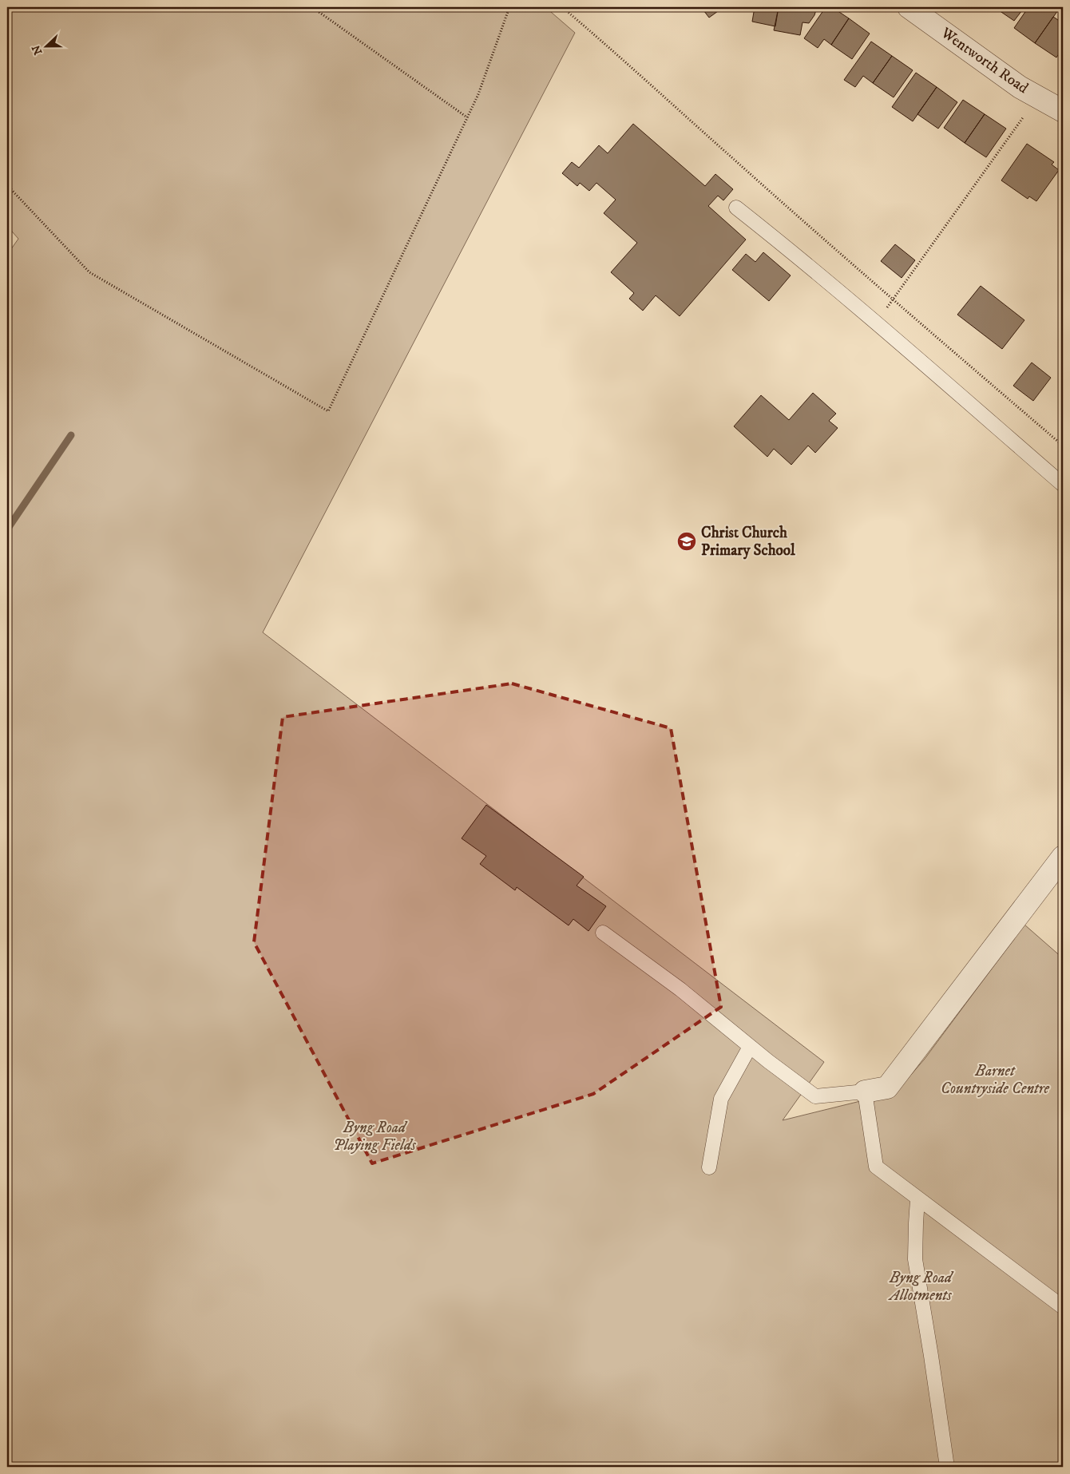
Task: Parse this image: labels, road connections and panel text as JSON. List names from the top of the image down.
{
  "streets": {
    "street": ["Wentworth Road"]
  },
  "parks": ["Barnet Countryside Centre", "Byng Road Playing Fields", "Byng Road Allotments"],
  "places": {
    "school or university": ["Christ Church Primary School"]
  },
  "north": "left"
}
